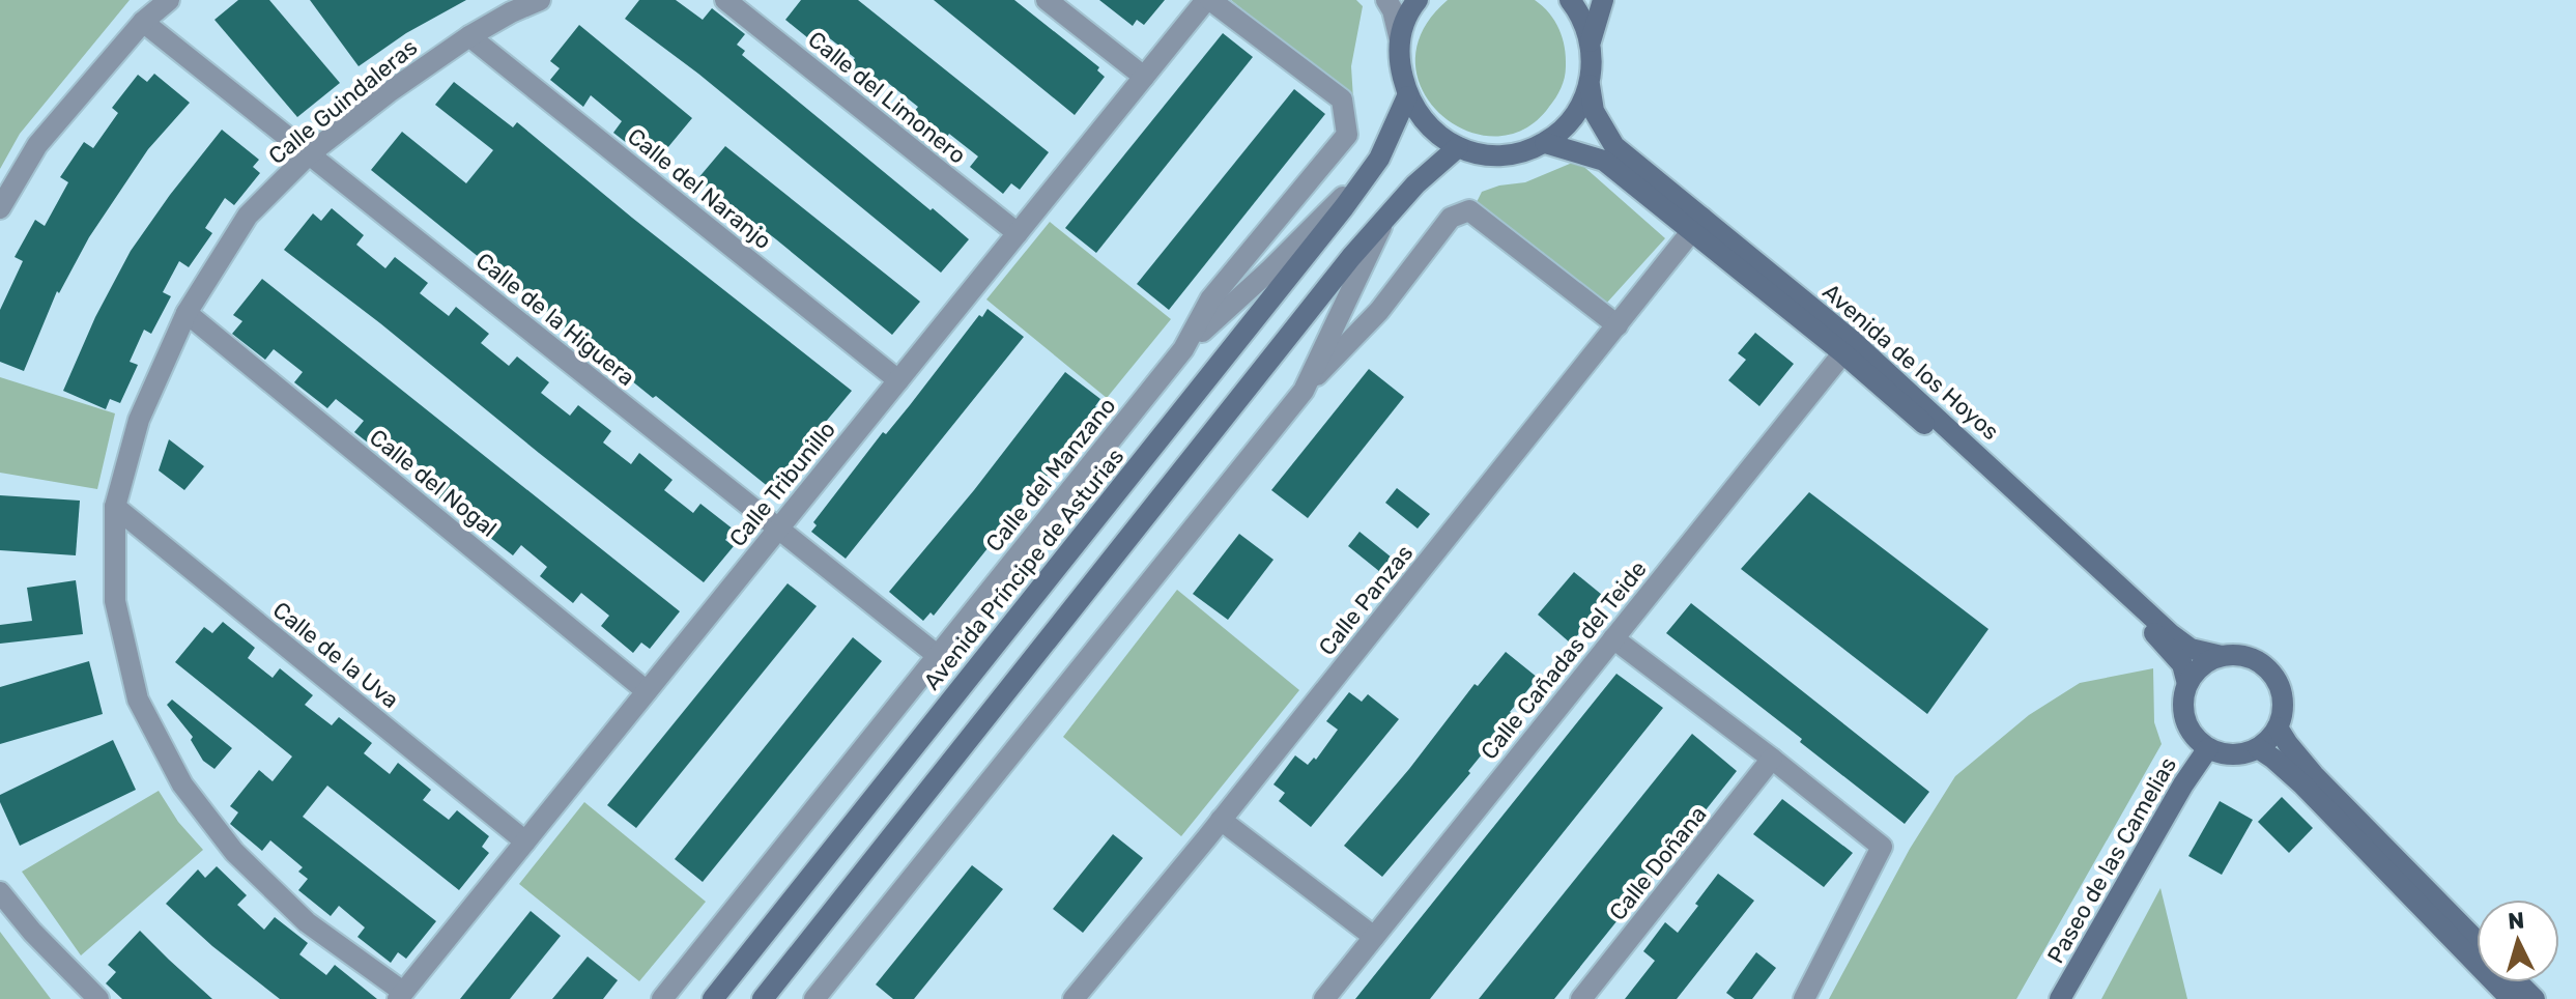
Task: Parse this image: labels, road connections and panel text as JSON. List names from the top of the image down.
{
  "streets": {
    "street": [
      "Calle del Limonero",
      "Calle Guindaleras",
      "Calle del Naranjo",
      "Calle de la Higuera",
      "Avenida de los Hoyos",
      "Calle del Manzano",
      "Calle del Nogal",
      "Calle Tribunillo",
      "Avenida Príncipe de Asturias",
      "Calle Panzas",
      "Calle de la Uva",
      "Calle Cañadas del Teide",
      "Paseo de las Camelias",
      "Calle Doñana"
    ]
  },
  "crossings": [
    ["Calle del Limonero", "Calle Tribunillo"],
    ["Calle Guindaleras", "Calle del Naranjo"],
    ["Calle Guindaleras", "Calle de la Higuera"],
    ["Calle Guindaleras", "Calle del Nogal"],
    ["Calle Guindaleras", "Calle Tribunillo"],
    ["Calle Guindaleras", "Calle de la Uva"],
    ["Calle del Naranjo", "Calle Tribunillo"],
    ["Calle de la Higuera", "Calle del Manzano"],
    ["Calle de la Higuera", "Calle Tribunillo"],
    ["Avenida de los Hoyos", "Calle Panzas"],
    ["Avenida de los Hoyos", "Calle Cañadas del Teide"],
    ["Avenida de los Hoyos", "Paseo de las Camelias"],
    ["Calle del Manzano", "Calle Tribunillo"],
    ["Calle del Manzano", "Avenida Príncipe de Asturias"],
    ["Calle del Nogal", "Calle Tribunillo"],
    ["Calle Tribunillo", "Calle de la Uva"]
  ],
  "north": "top"
}
